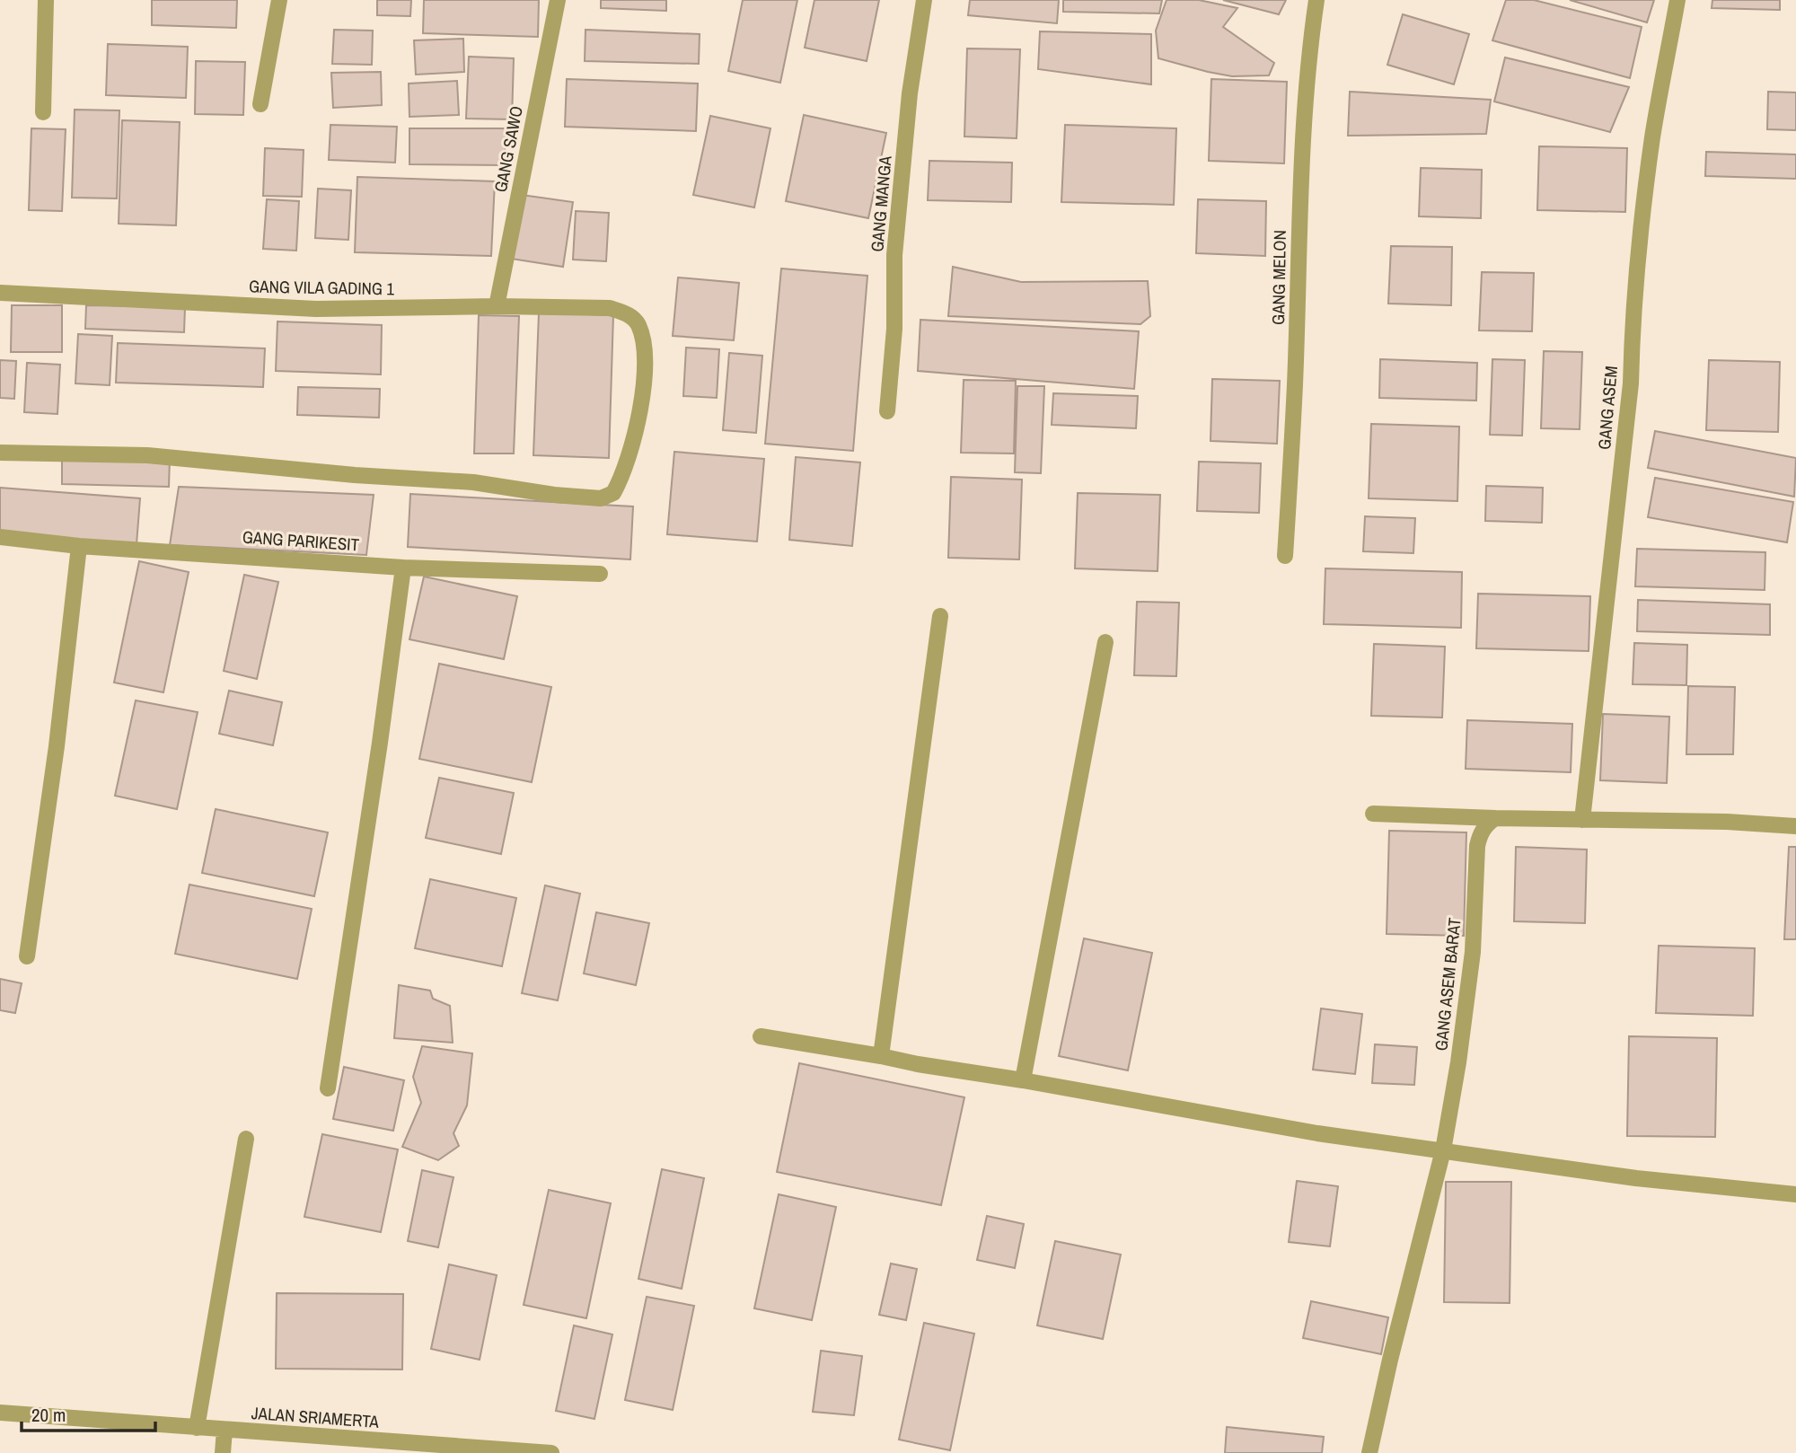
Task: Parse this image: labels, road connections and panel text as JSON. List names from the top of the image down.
{
  "streets": {
    "street": [
      "GANG SAWO",
      "GANG MANGA",
      "GANG MELON",
      "GANG VILA GADING 1",
      "GANG ASEM",
      "GANG PARIKESIT",
      "GANG ASEM BARAT",
      "JALAN SRIAMERTA"
    ]
  },
  "crossings": [
    ["GANG SAWO", "GANG VILA GADING 1"]
  ],
  "scale_bar": "20 m"
}
